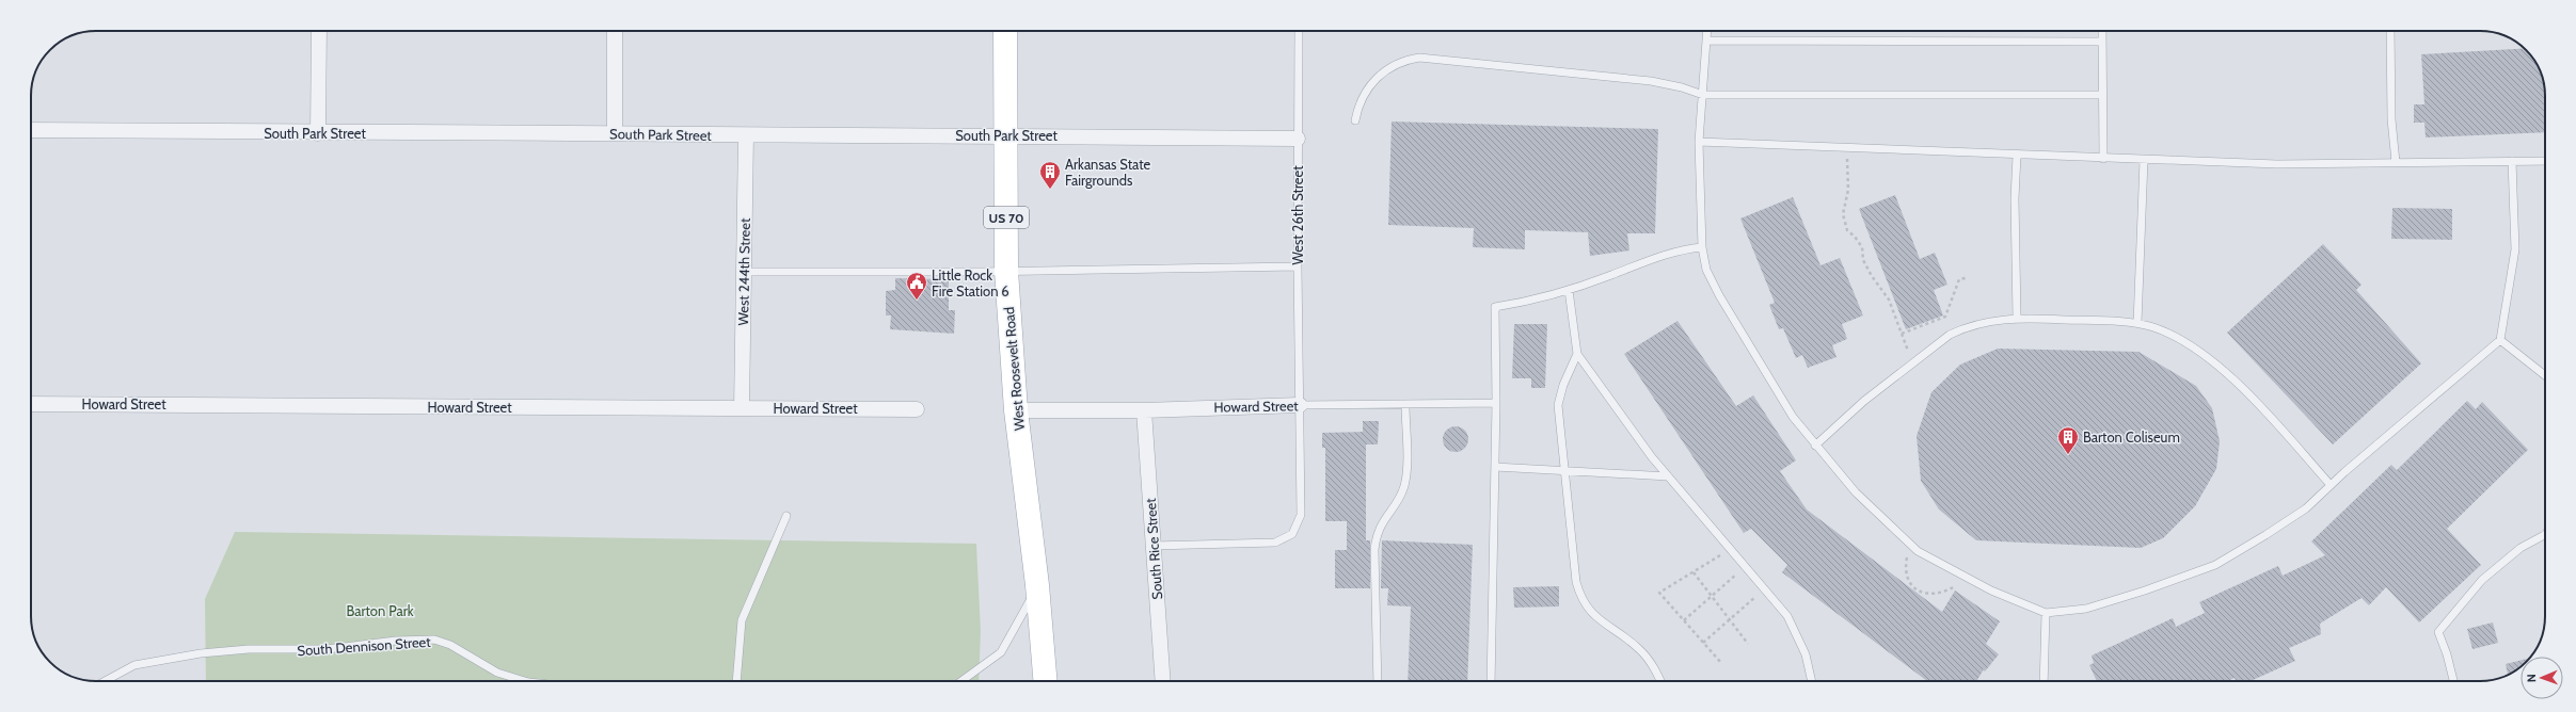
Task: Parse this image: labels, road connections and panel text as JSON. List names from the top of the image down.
{
  "streets": {
    "main road": ["US 70", "West Roosevelt Road"],
    "street": [
      "South Park Street",
      "West 244th Street",
      "Howard Street",
      "South Rice Street"
    ],
    "lane": ["West 26th Street", "South Dennison Street"]
  },
  "crossings": [
    ["South Park Street", "West 26th Street"],
    ["South Park Street", "West 244th Street"],
    ["South Park Street", "West Roosevelt Road"],
    ["West 26th Street", "Howard Street"],
    ["West 26th Street", "South Rice Street"],
    ["West 244th Street", "Howard Street"],
    ["West Roosevelt Road", "Howard Street"],
    ["Howard Street", "South Rice Street"]
  ],
  "parks": ["Barton Park"],
  "places": {
    "building": ["Arkansas State Fairgrounds", "Barton Coliseum"],
    "public building": ["Little Rock Fire Station 6"]
  },
  "north": "left"
}
